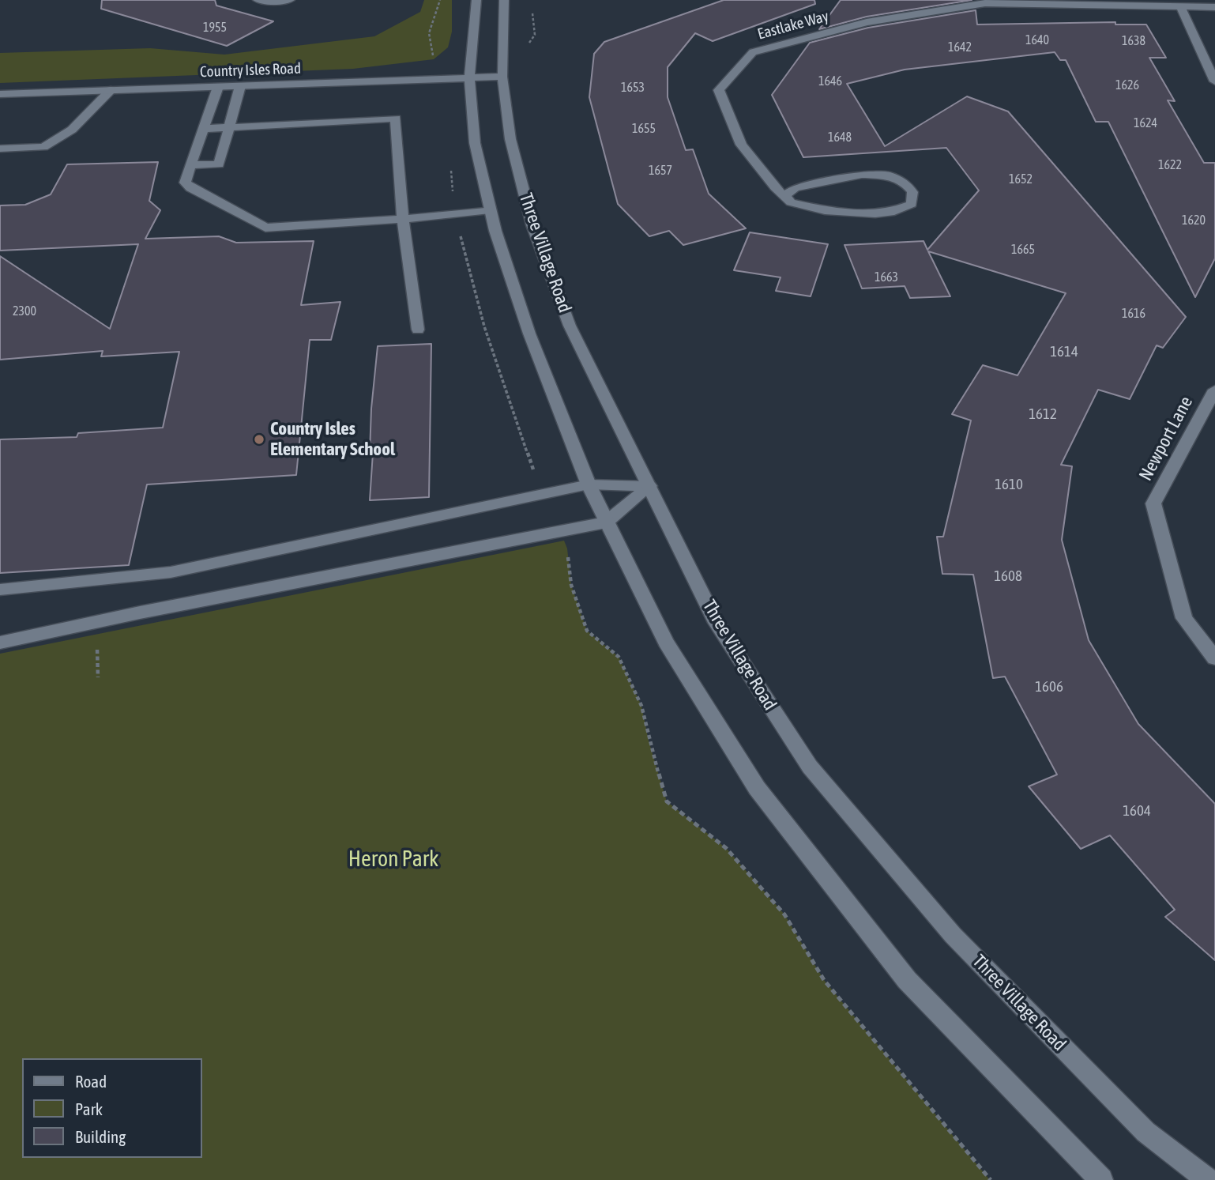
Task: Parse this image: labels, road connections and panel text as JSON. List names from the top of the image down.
{
  "streets": {
    "street": [
      "Eastlake Way",
      "Country Isles Road",
      "Three Village Road",
      "Newport Lane"
    ]
  },
  "crossings": [
    ["Country Isles Road", "Three Village Road"]
  ],
  "parks": ["Heron Park"],
  "places": ["Country Isles Elementary School"],
  "house_numbers": [
    "1955",
    "1640",
    "1638",
    "1642",
    "1646",
    "1626",
    "1653",
    "1624",
    "1655",
    "1648",
    "1622",
    "1657",
    "1652",
    "1620",
    "1665",
    "1663",
    "2300",
    "1616",
    "1614",
    "1612",
    "1610",
    "1608",
    "1606",
    "1604"
  ],
  "legend": ["Road", "Park", "Building"]
}
